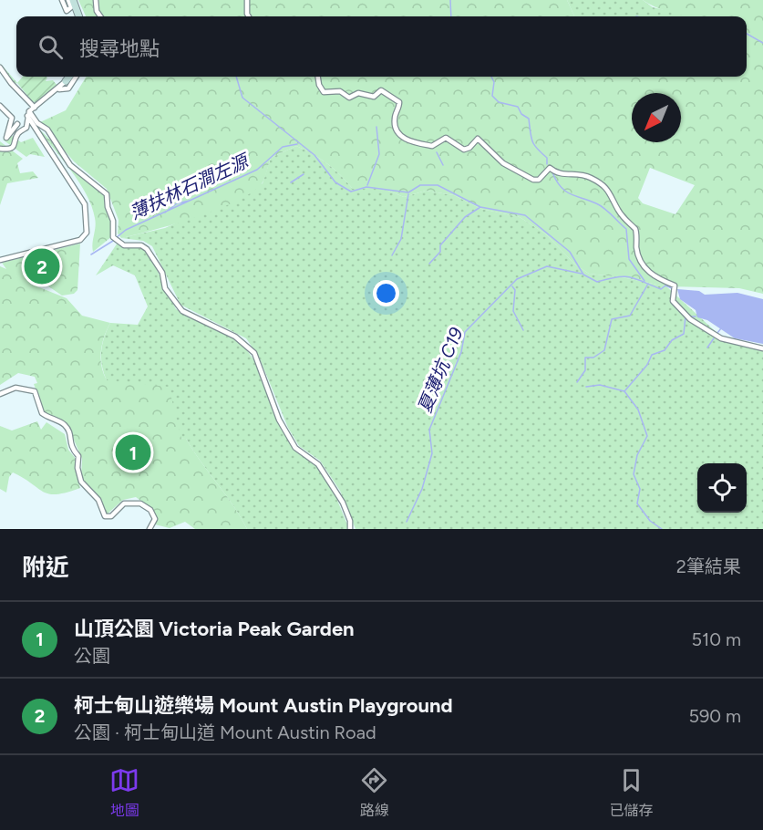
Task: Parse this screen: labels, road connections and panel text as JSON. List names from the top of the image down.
{
  "water": ["薄扶林石澗左源", "夏薄坑 C19"],
  "north": "bottom left",
  "page": {
    "search": "搜尋地點",
    "pins": ["2", "1"],
    "heading": ["附近", "2筆結果"],
    "list": [
      {
        "mark": "1",
        "name": "山頂公園 Victoria Peak Garden",
        "note": "公園",
        "value": "510 m"
      },
      {
        "mark": "2",
        "name": "柯士甸山遊樂場 Mount Austin Playground",
        "note": "公園 · 柯士甸山道 Mount Austin Road",
        "value": "590 m"
      }
    ],
    "nav": ["地圖", "路線", "已儲存"]
  }
}
